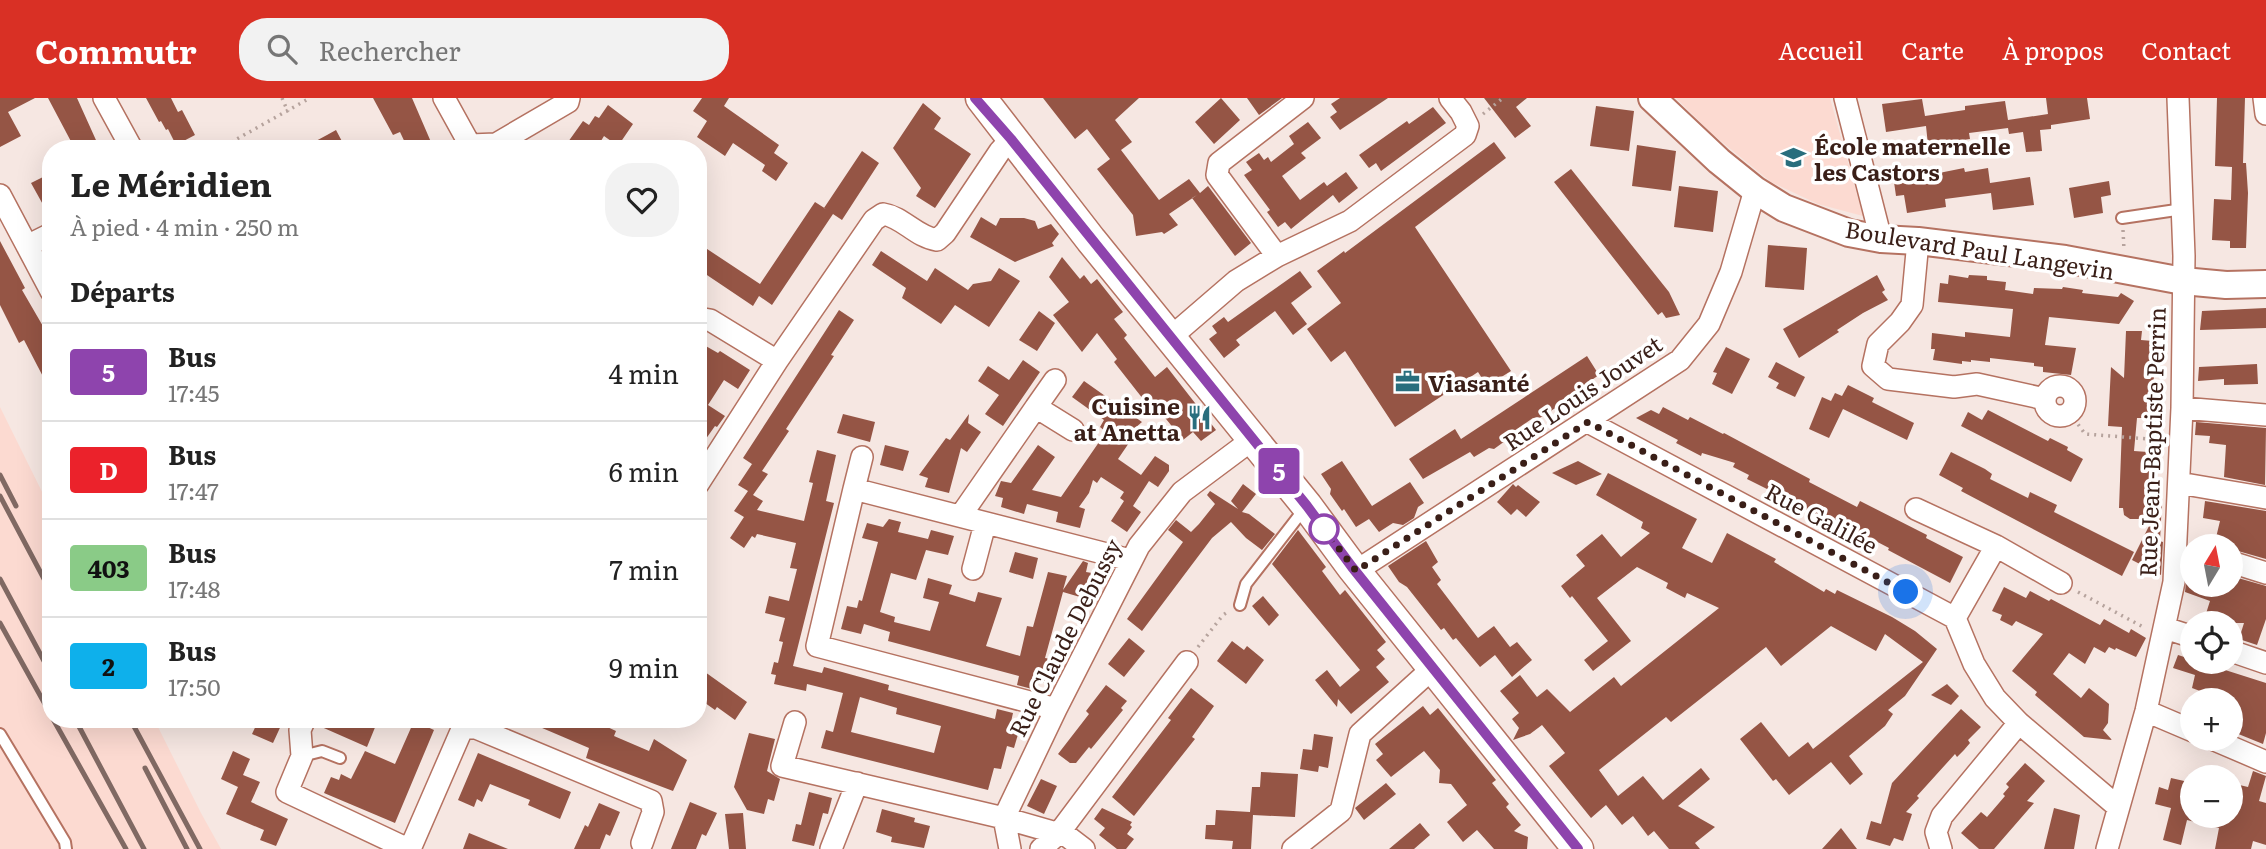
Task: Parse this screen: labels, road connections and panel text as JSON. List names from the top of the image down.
{
  "streets": {
    "street": [
      "Boulevard Paul Langevin",
      "Rue Louis Jouvet",
      "Rue Jean-Baptiste Perrin",
      "Rue Galilée",
      "Rue Claude Debussy"
    ]
  },
  "crossings": [
    ["Boulevard Paul Langevin", "Rue Louis Jouvet"],
    ["Boulevard Paul Langevin", "Rue Jean-Baptiste Perrin"],
    ["Rue Louis Jouvet", "Rue Galilée"]
  ],
  "places": {
    "school or university": ["École maternelle les Castors"],
    "office": ["Viasanté"],
    "restaurant": ["Cuisine at Anetta"]
  },
  "lines": ["bus line 5"],
  "north": "top",
  "page": {
    "header": "Commutr",
    "search": "Rechercher",
    "nav": [
      "Accueil",
      "Carte",
      "À propos",
      "Contact"
    ],
    "on_map": "5",
    "heading": [
      ["Le Méridien", "À pied · 4 min · 250 m"],
      "Départs"
    ],
    "list": [
      {
        "mark": "5",
        "name": "Bus",
        "note": "17:45",
        "value": "4 min"
      },
      {
        "mark": "D",
        "name": "Bus",
        "note": "17:47",
        "value": "6 min"
      },
      {
        "mark": "403",
        "name": "Bus",
        "note": "17:48",
        "value": "7 min"
      },
      {
        "mark": "2",
        "name": "Bus",
        "note": "17:50",
        "value": "9 min"
      }
    ],
    "map_buttons": ["+", "−"]
  }
}
